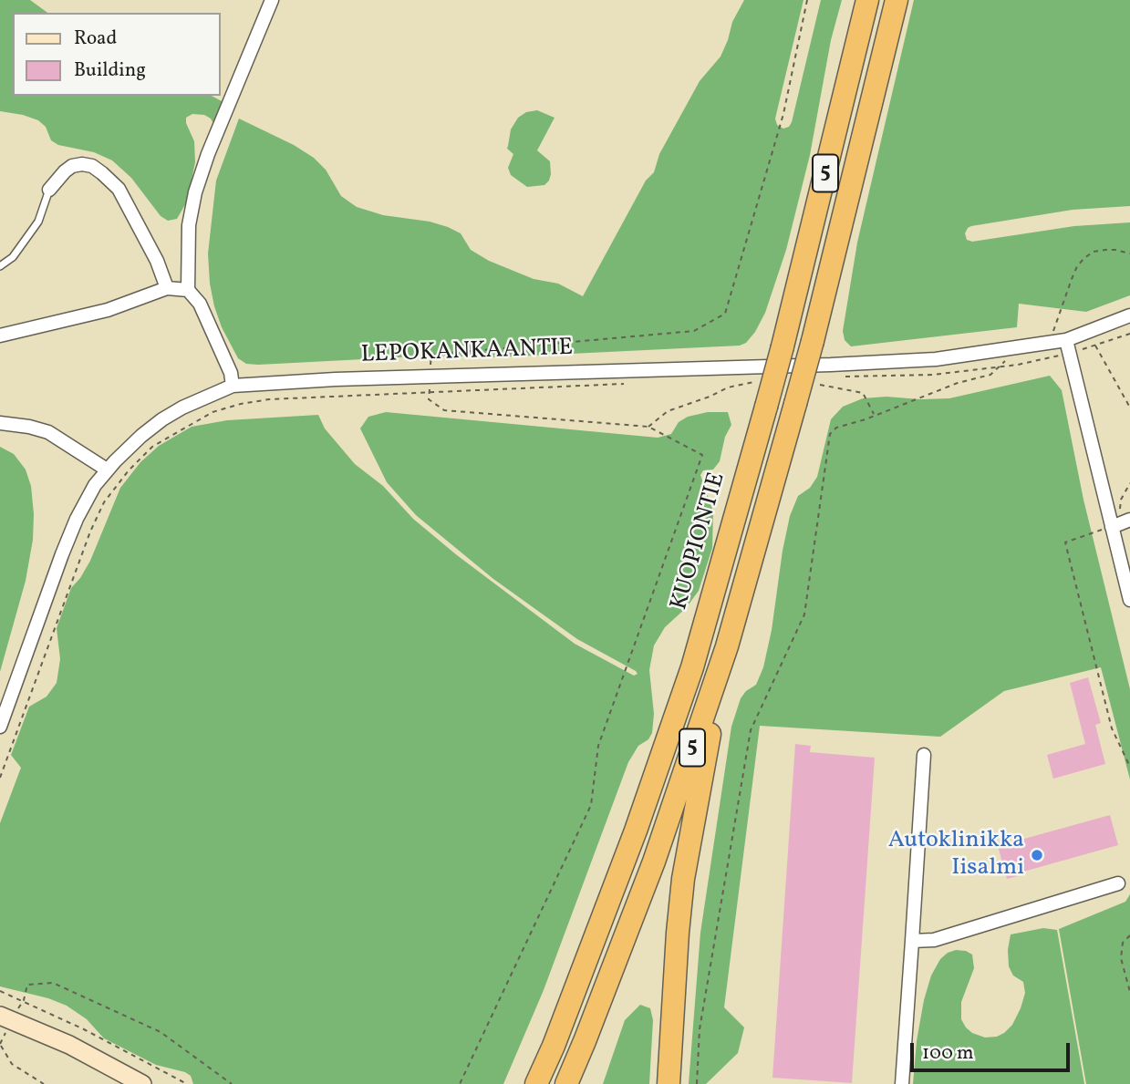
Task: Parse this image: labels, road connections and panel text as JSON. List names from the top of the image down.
{
  "streets": {
    "highway": ["5", "KUOPIONTIE"],
    "street": ["LEPOKANKAANTIE"]
  },
  "places": ["Autoklinikka Iisalmi"],
  "legend": ["Road", "Building"],
  "scale_bar": "100 m"
}
